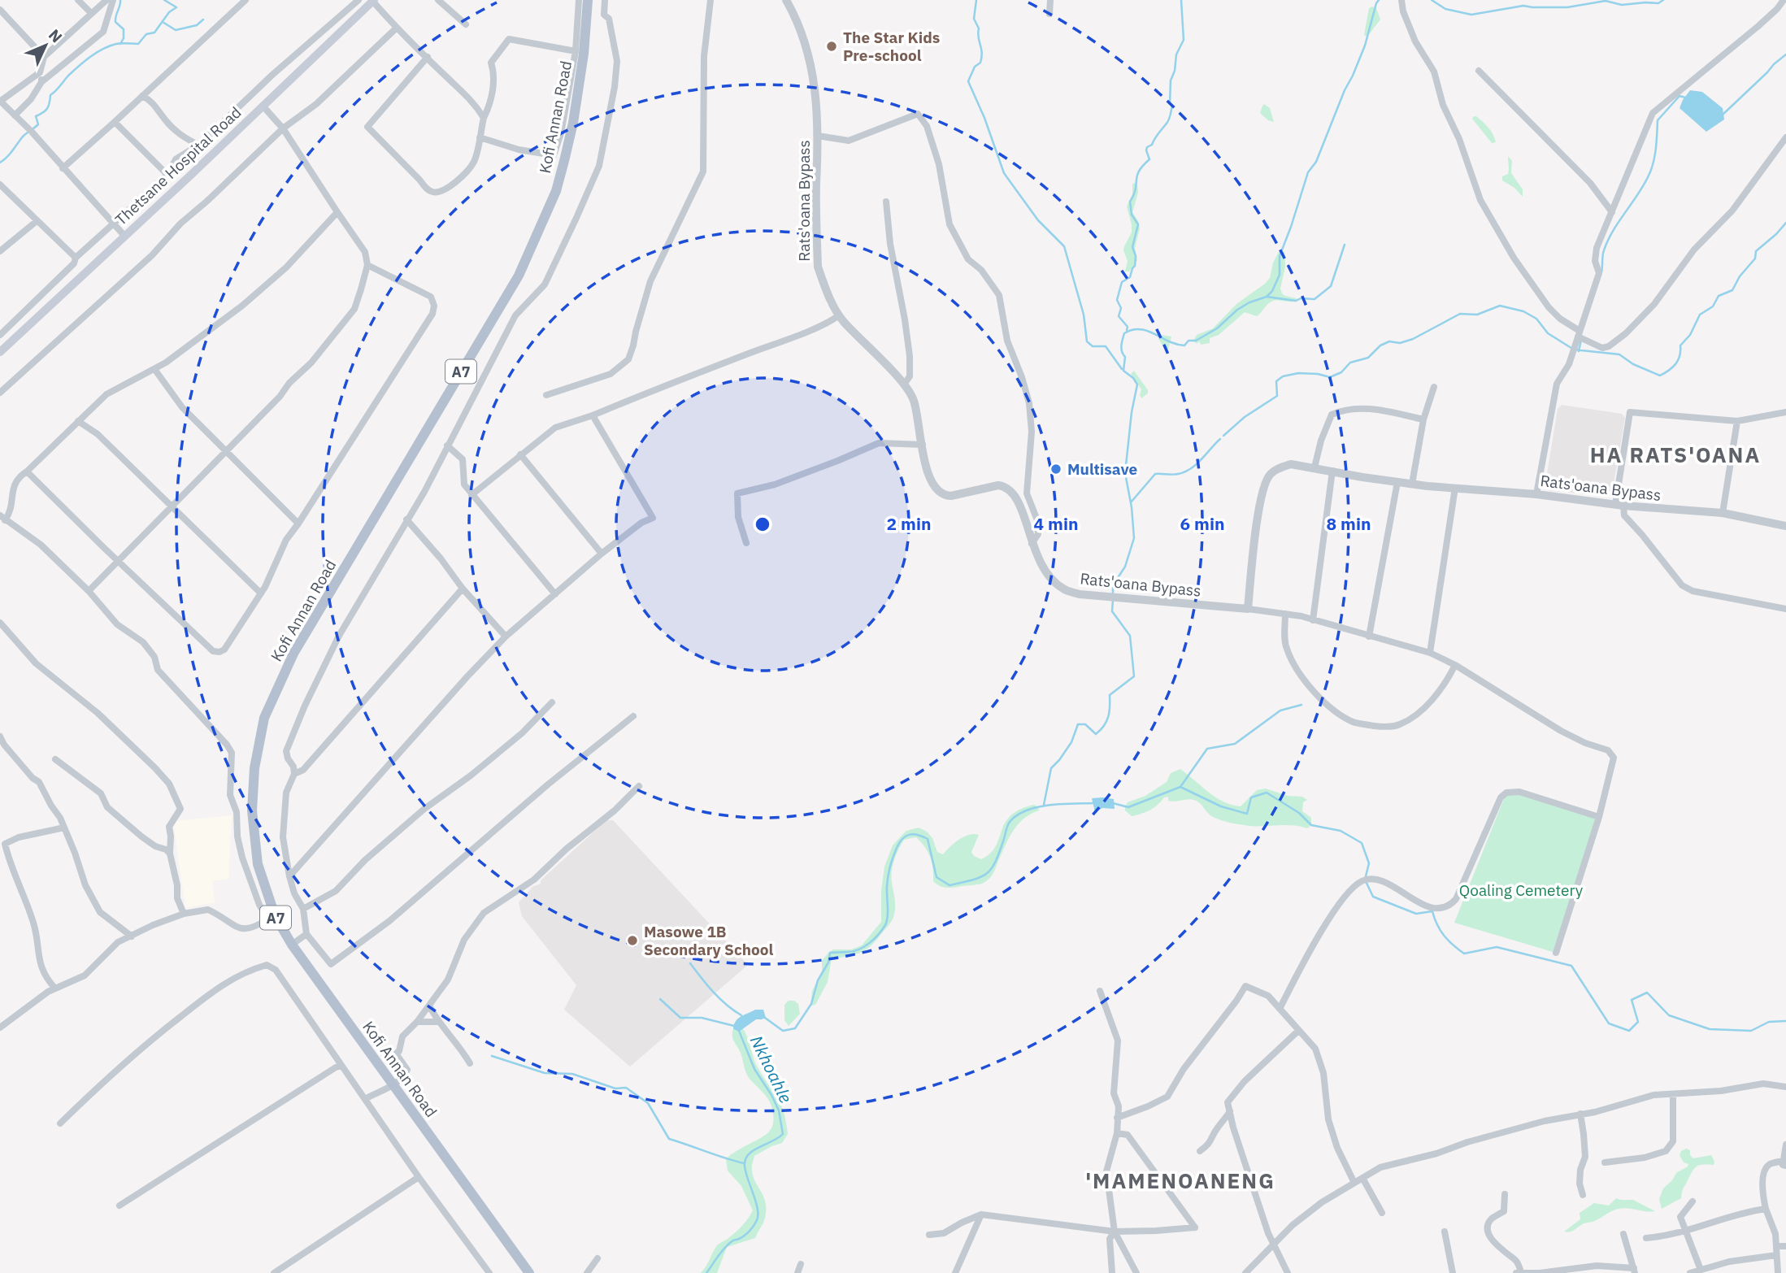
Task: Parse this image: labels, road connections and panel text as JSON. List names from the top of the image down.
{
  "streets": {
    "main road": ["Kofi Annan Road", "Thetsane Hospital Road", "A7"],
    "street": ["Rats'oana Bypass"]
  },
  "districts": ["HA RATS'OANA", "'MAMENOANENG"],
  "water": ["Nkhoahle"],
  "parks": ["Qoaling Cemetery"],
  "places": ["The Star Kids Pre-school", "Multisave", "Masowe 1B Secondary School"],
  "north": "top right",
  "rings": [
    "2 min",
    "4 min",
    "6 min",
    "8 min"
  ]
}
